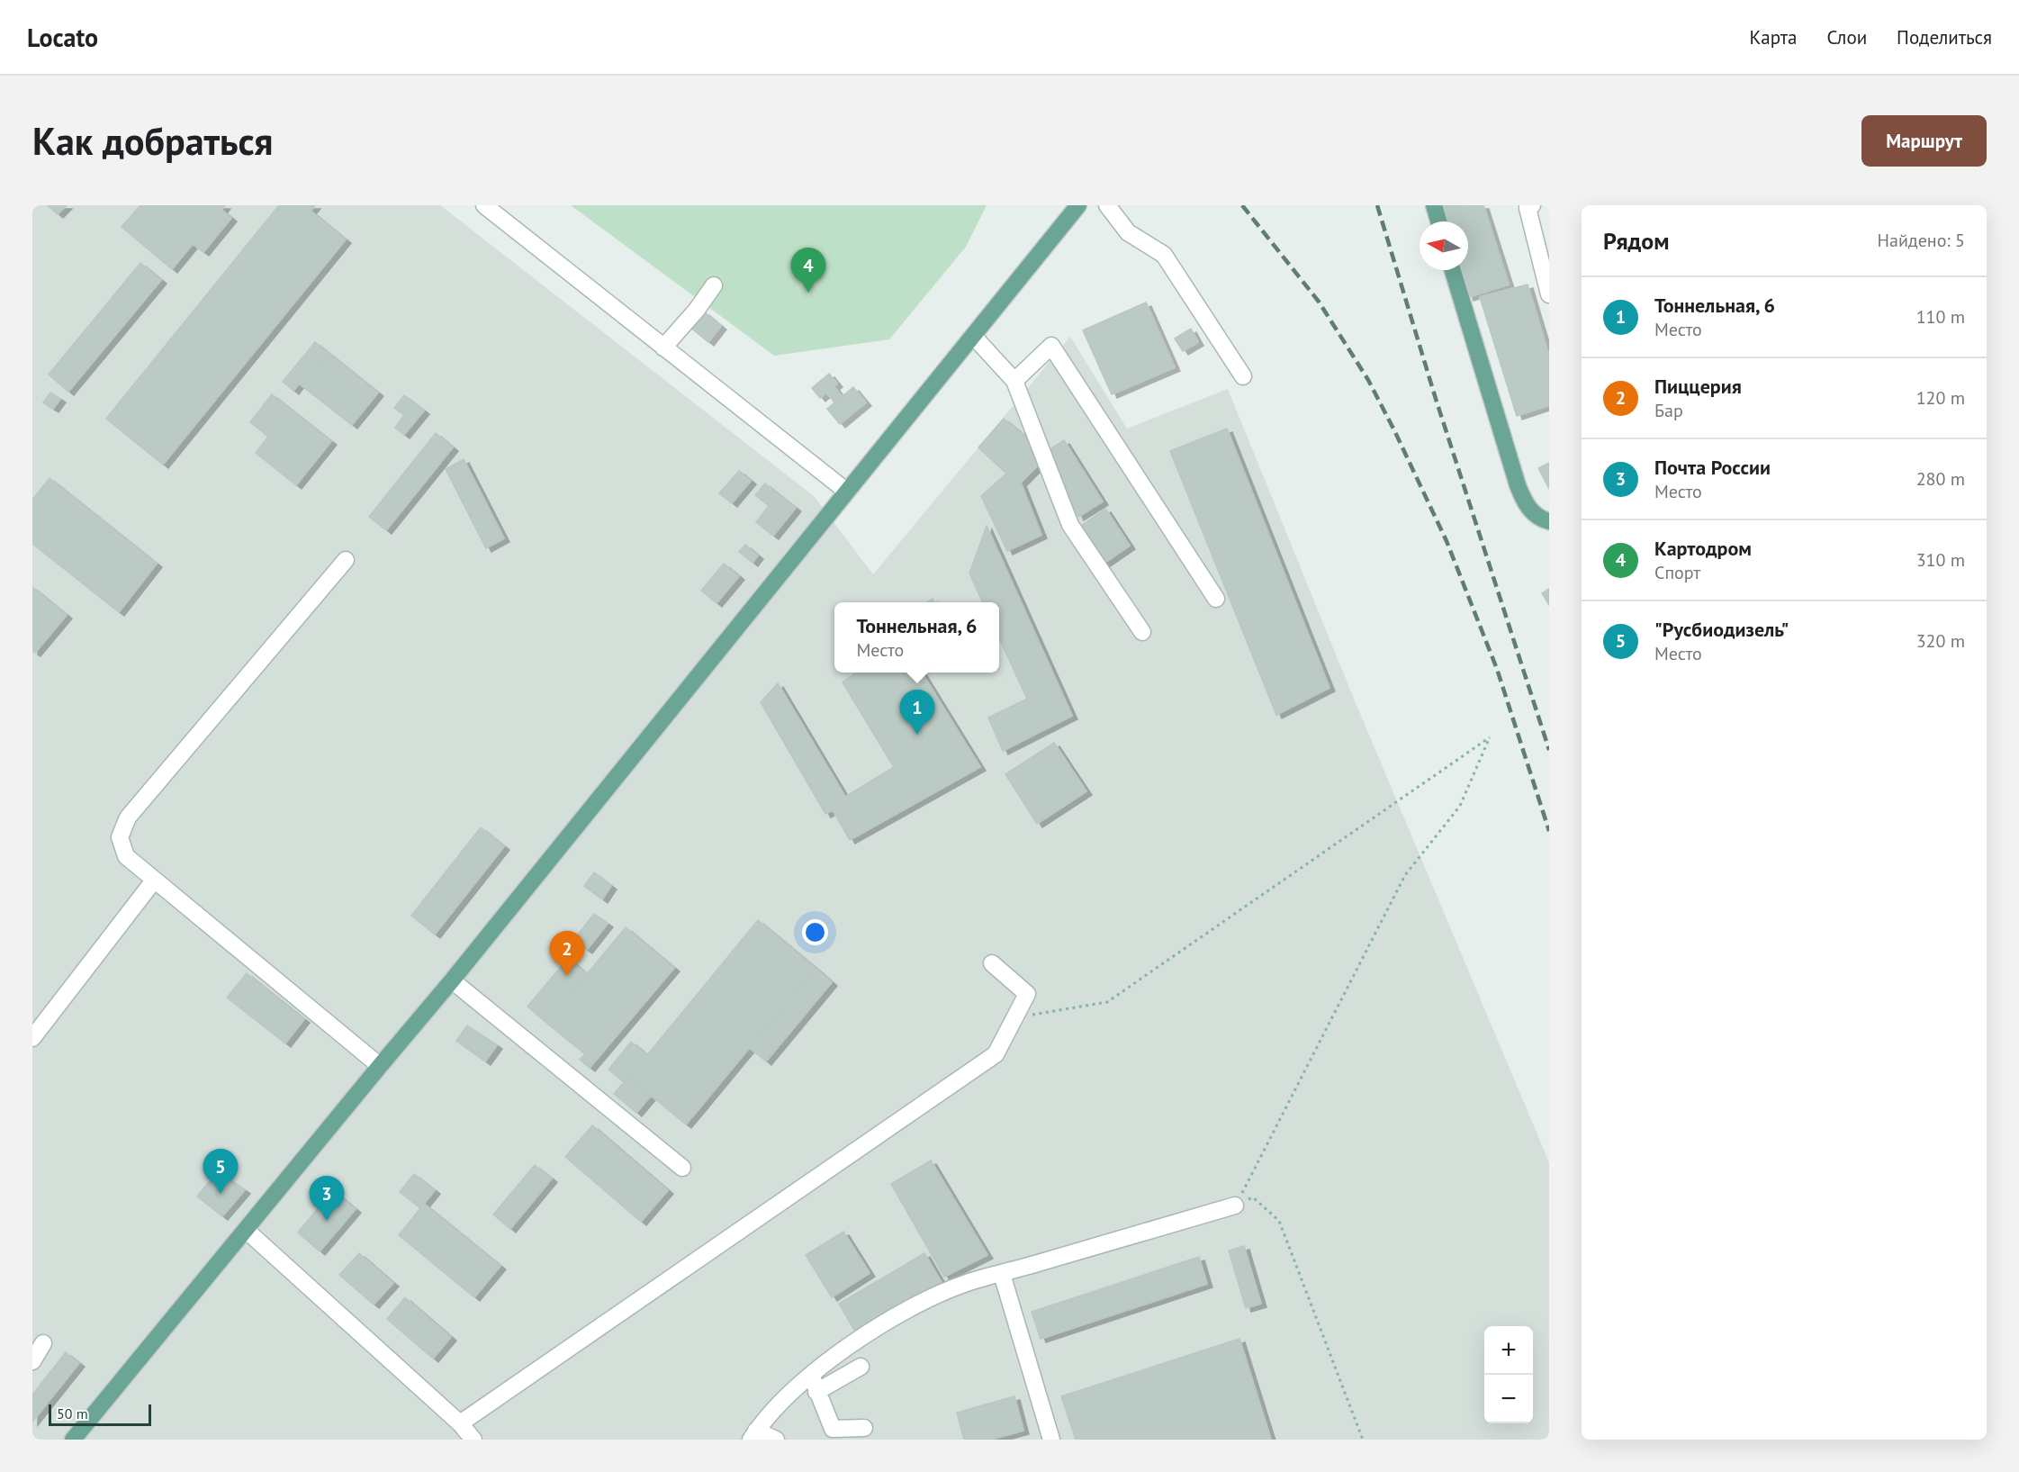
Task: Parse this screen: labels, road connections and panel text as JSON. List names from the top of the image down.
{
  "scale_bar": "50 m",
  "north": "left",
  "page": {
    "header": "Locato",
    "nav": ["Карта", "Слои", "Поделиться"],
    "buttons": "Маршрут",
    "title": "Как добраться",
    "heading": ["Рядом", "Найдено: 5"],
    "pins": [
      "4",
      "1",
      "2",
      "5",
      "3"
    ],
    "list": [
      {
        "mark": "1",
        "name": "Тоннельная, 6",
        "note": "Место",
        "value": "110 m"
      },
      {
        "mark": "2",
        "name": "Пиццерия",
        "note": "Бар",
        "value": "120 m"
      },
      {
        "mark": "3",
        "name": "Почта России",
        "note": "Место",
        "value": "280 m"
      },
      {
        "mark": "4",
        "name": "Картодром",
        "note": "Спорт",
        "value": "310 m"
      },
      {
        "mark": "5",
        "name": "\"Русбиодизель\"",
        "note": "Место",
        "value": "320 m"
      }
    ],
    "popup": ["Тоннельная, 6", "Место"],
    "map_buttons": ["+", "−"],
    "scale": "50 m"
  }
}
